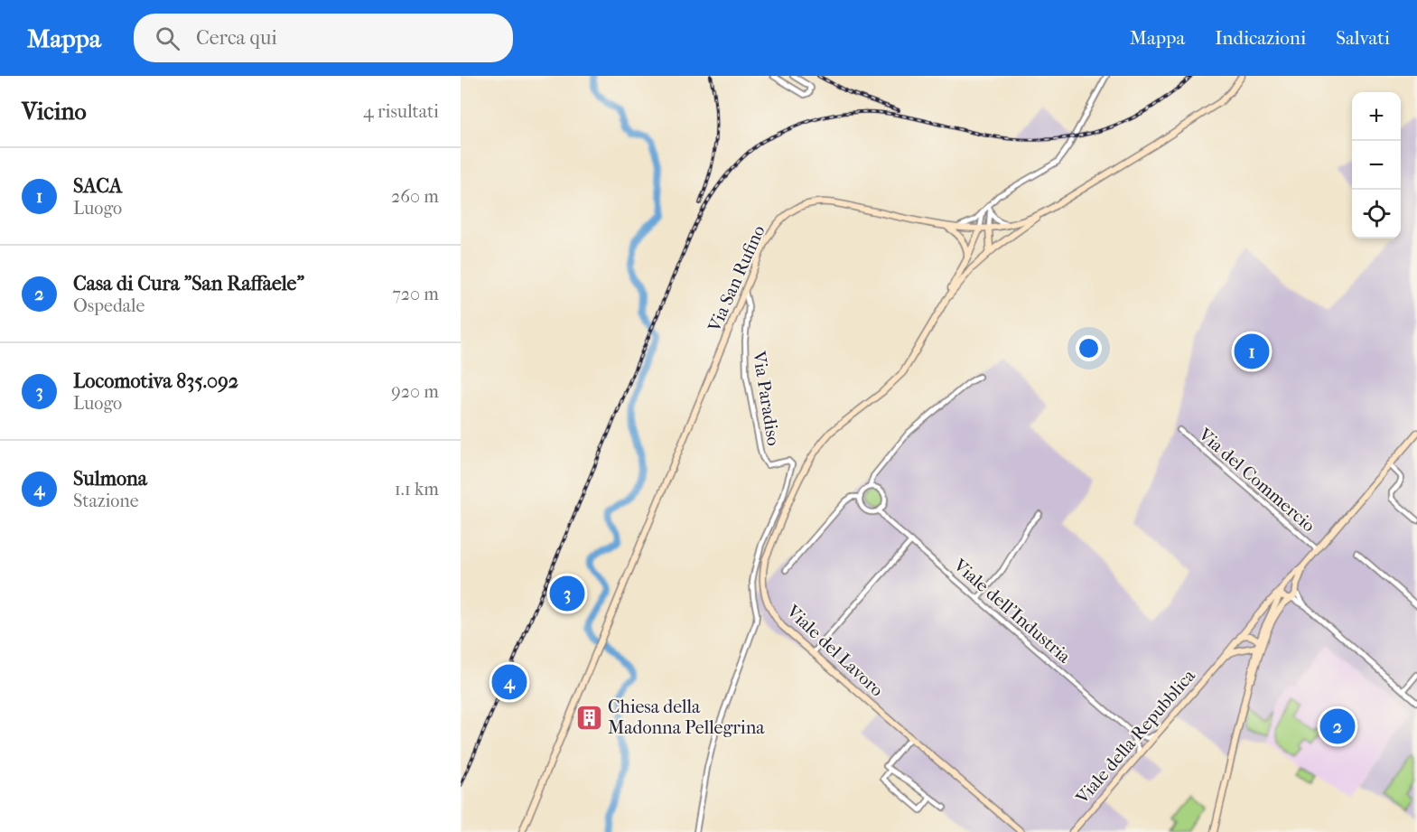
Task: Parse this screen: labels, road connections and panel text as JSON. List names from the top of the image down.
{
  "streets": {
    "main road": ["Via San Rufino", "Viale del Lavoro", "Viale della Repubblica"],
    "street": ["Via Paradiso", "Via del Commercio", "Viale dell'Industria"]
  },
  "crossings": [
    ["Via San Rufino", "Via Paradiso"],
    ["Via San Rufino", "Viale del Lavoro"],
    ["Via del Commercio", "Viale della Repubblica"],
    ["Viale dell'Industria", "Viale della Repubblica"]
  ],
  "places": {
    "building": ["Chiesa della Madonna Pellegrina"]
  },
  "page": {
    "header": "Mappa",
    "search": "Cerca qui",
    "nav": ["Mappa", "Indicazioni", "Salvati"],
    "heading": ["Vicino", "4 risultati"],
    "map_buttons": ["+", "−"],
    "list": [
      {
        "mark": "1",
        "name": "SACA",
        "note": "Luogo",
        "value": "260 m"
      },
      {
        "mark": "2",
        "name": "Casa di Cura \"San Raffaele\"",
        "note": "Ospedale",
        "value": "720 m"
      },
      {
        "mark": "3",
        "name": "Locomotiva 835.092",
        "note": "Luogo",
        "value": "920 m"
      },
      {
        "mark": "4",
        "name": "Sulmona",
        "note": "Stazione",
        "value": "1.1 km"
      }
    ],
    "pins": [
      "1",
      "3",
      "4",
      "2"
    ]
  }
}
